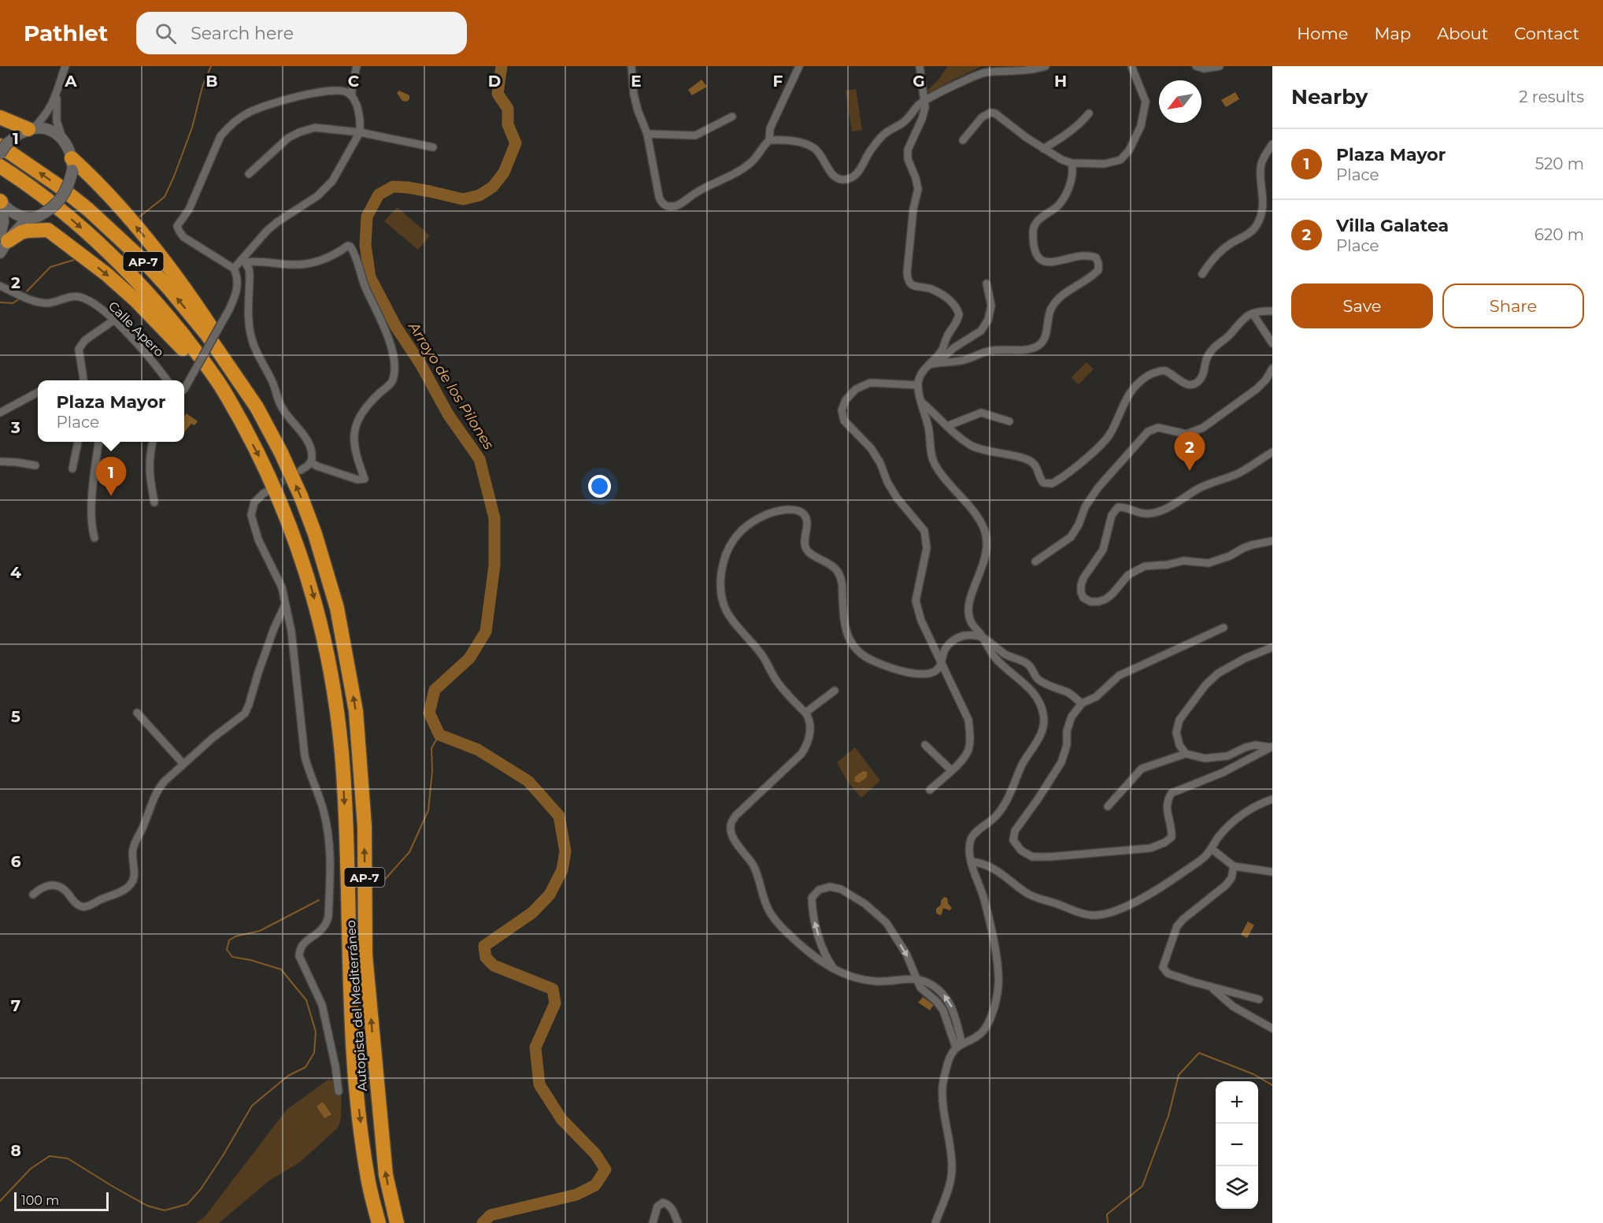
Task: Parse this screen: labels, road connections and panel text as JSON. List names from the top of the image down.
{
  "streets": {
    "highway": ["AP-7", "Autopista del Mediterráneo"],
    "street": ["Calle Apero"]
  },
  "water": ["Arroyo de los Pilones"],
  "scale_bar": "100 m",
  "north": "bottom left",
  "page": {
    "header": "Pathlet",
    "search": "Search here",
    "nav": [
      "Home",
      "Map",
      "About",
      "Contact"
    ],
    "heading": ["Nearby", "2 results"],
    "list": [
      {
        "mark": "1",
        "name": "Plaza Mayor",
        "note": "Place",
        "value": "520 m"
      },
      {
        "mark": "2",
        "name": "Villa Galatea",
        "note": "Place",
        "value": "620 m"
      }
    ],
    "buttons": ["Save", "Share"],
    "popup": ["Plaza Mayor", "Place"],
    "pins": ["2", "1"],
    "map_buttons": ["+", "−"],
    "scale": "100 m"
  },
  "grid": {
    "columns": [
      "A",
      "B",
      "C",
      "D",
      "E",
      "F",
      "G",
      "H"
    ],
    "rows": [
      "1",
      "2",
      "3",
      "4",
      "5",
      "6",
      "7",
      "8"
    ]
  }
}
